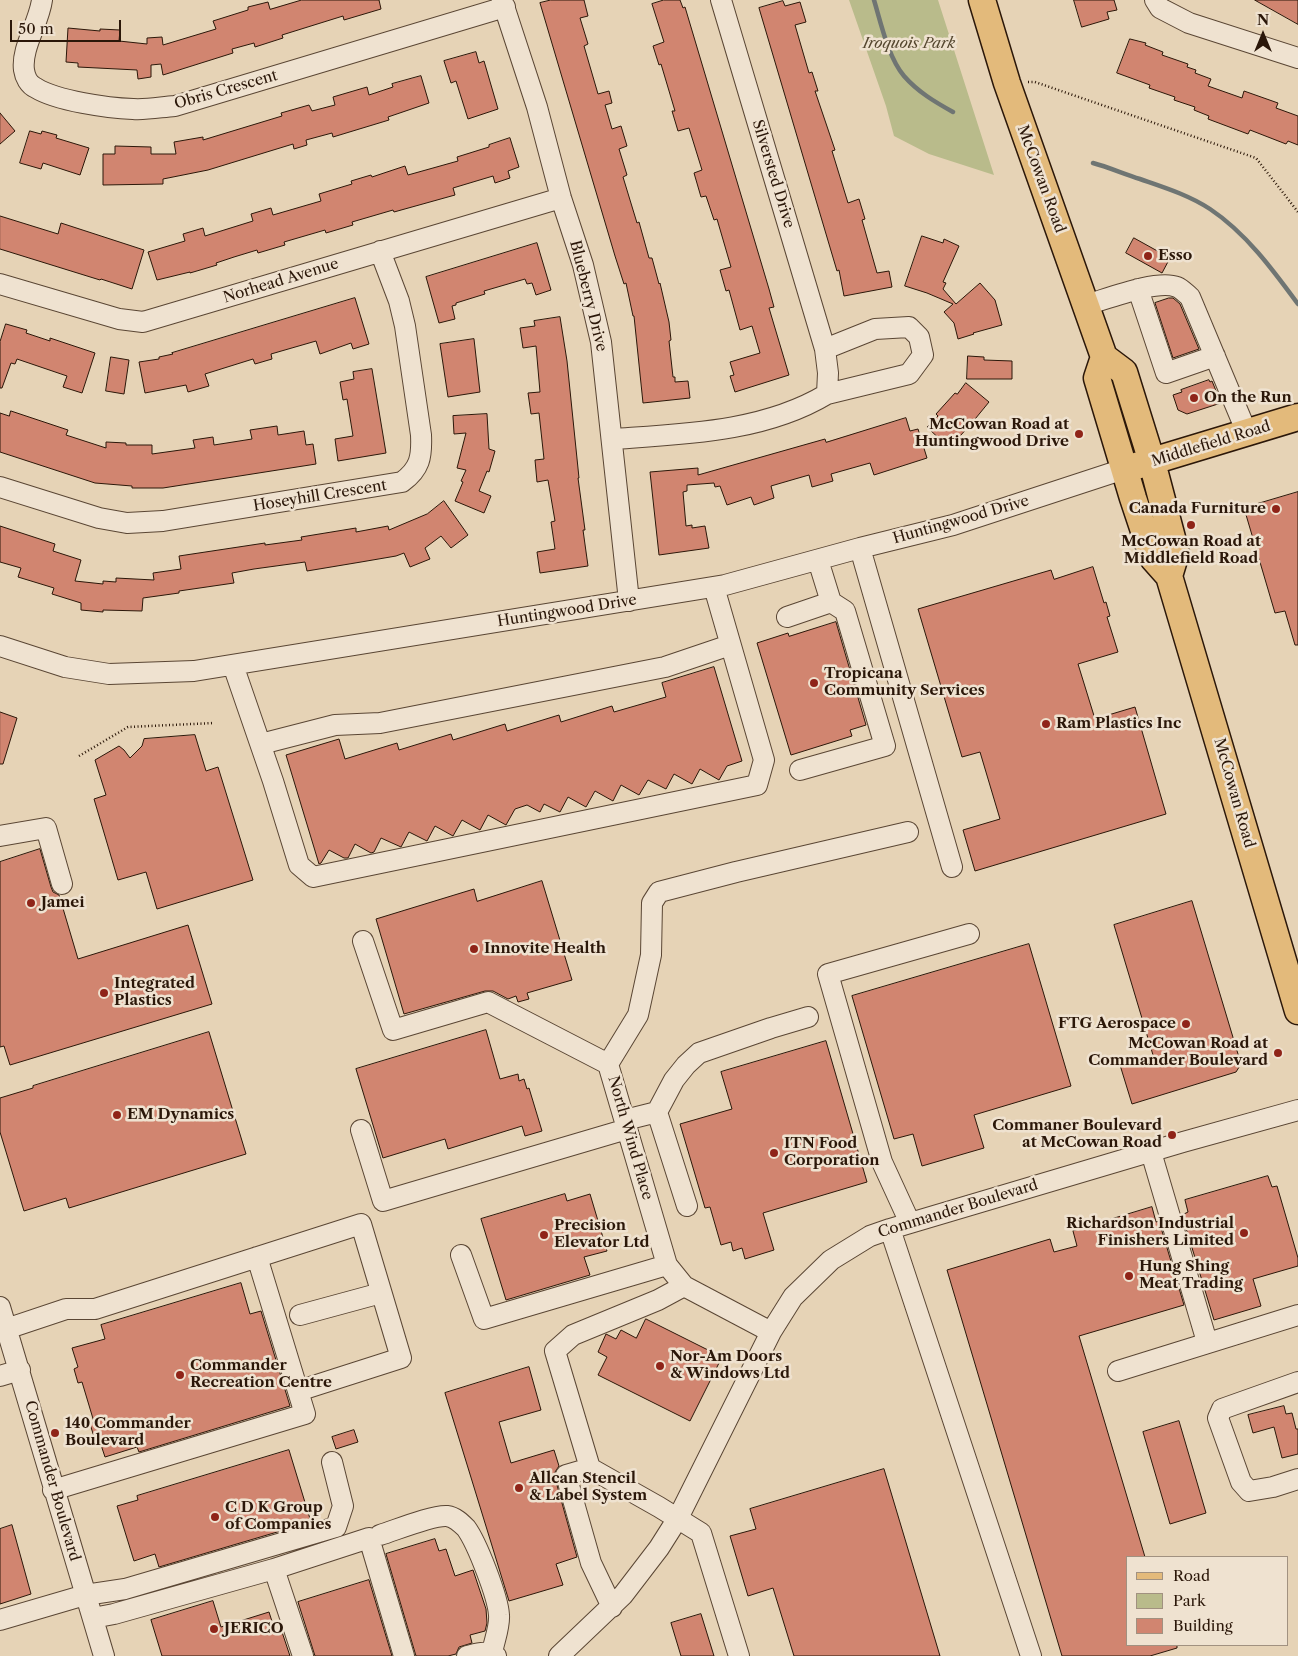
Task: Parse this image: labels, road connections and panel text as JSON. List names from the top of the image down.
{
  "streets": {
    "main road": ["McCowan Road", "Middlefield Road"],
    "street": [
      "Obris Crescent",
      "Silversted Drive",
      "Norhead Avenue",
      "Blueberry Drive",
      "Hoseyhill Crescent",
      "Huntingwood Drive",
      "North Wind Place",
      "Commander Boulevard"
    ]
  },
  "crossings": [
    ["Obris Crescent", "Blueberry Drive"],
    ["McCowan Road", "Middlefield Road"],
    ["McCowan Road", "Huntingwood Drive"],
    ["Norhead Avenue", "Blueberry Drive"],
    ["Norhead Avenue", "Hoseyhill Crescent"],
    ["Blueberry Drive", "Huntingwood Drive"],
    ["Middlefield Road", "Huntingwood Drive"],
    ["North Wind Place", "Commander Boulevard"]
  ],
  "parks": ["Iroquois Park"],
  "places": [
    "Esso",
    "On the Run",
    "McCowan Road at Huntingwood Drive",
    "Canada Furniture",
    "McCowan Road at Middlefield Road",
    "Tropicana Community Services",
    "Ram Plastics Inc",
    "Jamei",
    "Innovite Health",
    "Integrated Plastics",
    "FTG Aerospace",
    "McCowan Road at Commander Boulevard",
    "EM Dynamics",
    "Commaner Boulevard at McCowan Road",
    "ITN Food Corporation",
    "Richardson Industrial Finishers Limited",
    "Precision Elevator Ltd",
    "Hung Shing Meat Trading",
    "Nor-Am Doors & Windows Ltd",
    "Commander Recreation Centre",
    "140 Commander Boulevard",
    "Allcan Stencil & Label System",
    "C D K Group of Companies",
    "JERICO"
  ],
  "legend": ["Road", "Park", "Building"],
  "scale_bar": "50 m",
  "north": "top"
}
